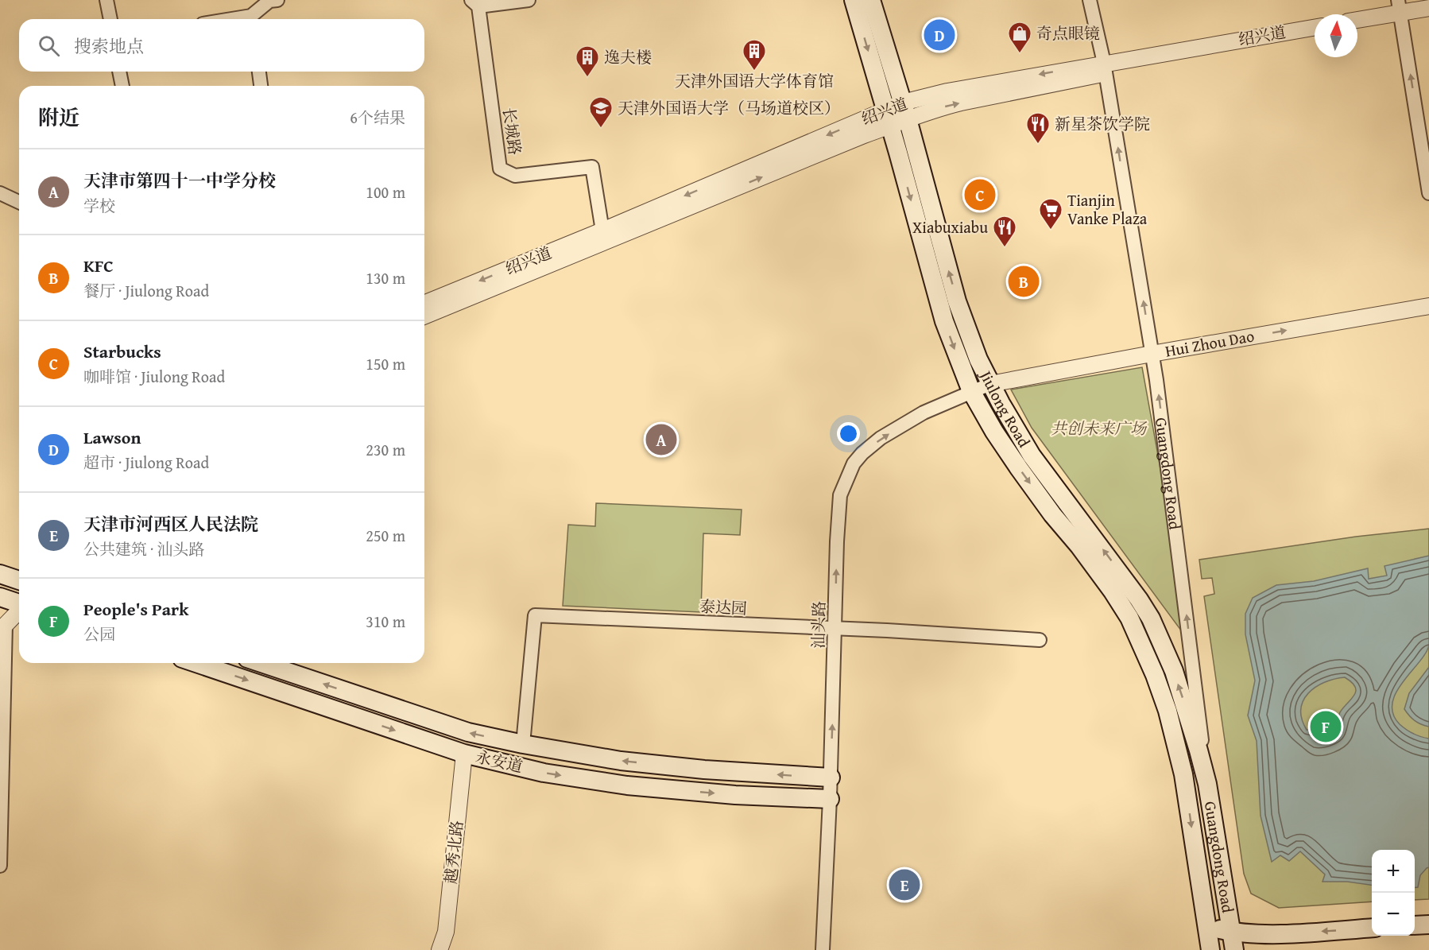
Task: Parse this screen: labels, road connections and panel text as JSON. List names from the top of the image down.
{
  "streets": {
    "main road": ["Jiulong Road", "Guangdong Road", "永安道"],
    "street": [
      "绍兴道",
      "长城路",
      "Hui Zhou Dao",
      "泰达园",
      "汕头路",
      "越秀北路"
    ]
  },
  "crossings": [
    ["绍兴道", "长城路"],
    ["绍兴道", "Jiulong Road"],
    ["绍兴道", "Guangdong Road"],
    ["Hui Zhou Dao", "Jiulong Road"],
    ["Hui Zhou Dao", "Guangdong Road"],
    ["Hui Zhou Dao", "汕头路"],
    ["Jiulong Road", "Guangdong Road"],
    ["Jiulong Road", "汕头路"],
    ["泰达园", "汕头路"],
    ["泰达园", "永安道"],
    ["汕头路", "永安道"],
    ["永安道", "越秀北路"]
  ],
  "one_way": ["Hui Zhou Dao", "汕头路"],
  "parks": ["共创未来广场"],
  "places": {
    "shop": ["奇点眼镜"],
    "building": ["天津外国语大学体育馆", "逸夫楼"],
    "school or university": ["天津外国语大学（马场道校区）"],
    "restaurant": ["新星茶饮学院", "Xiabuxiabu"],
    "supermarket": ["Tianjin Vanke Plaza"]
  },
  "north": "top",
  "page": {
    "pins": [
      "D",
      "C",
      "B",
      "A",
      "F",
      "E"
    ],
    "search": "搜索地点",
    "heading": ["附近", "6个结果"],
    "list": [
      {
        "mark": "A",
        "name": "天津市第四十一中学分校",
        "note": "学校",
        "value": "100 m"
      },
      {
        "mark": "B",
        "name": "KFC",
        "note": "餐厅 · Jiulong Road",
        "value": "130 m"
      },
      {
        "mark": "C",
        "name": "Starbucks",
        "note": "咖啡馆 · Jiulong Road",
        "value": "150 m"
      },
      {
        "mark": "D",
        "name": "Lawson",
        "note": "超市 · Jiulong Road",
        "value": "230 m"
      },
      {
        "mark": "E",
        "name": "天津市河西区人民法院",
        "note": "公共建筑 · 汕头路",
        "value": "250 m"
      },
      {
        "mark": "F",
        "name": "People's Park",
        "note": "公园",
        "value": "310 m"
      }
    ],
    "map_buttons": ["+", "−"]
  }
}
